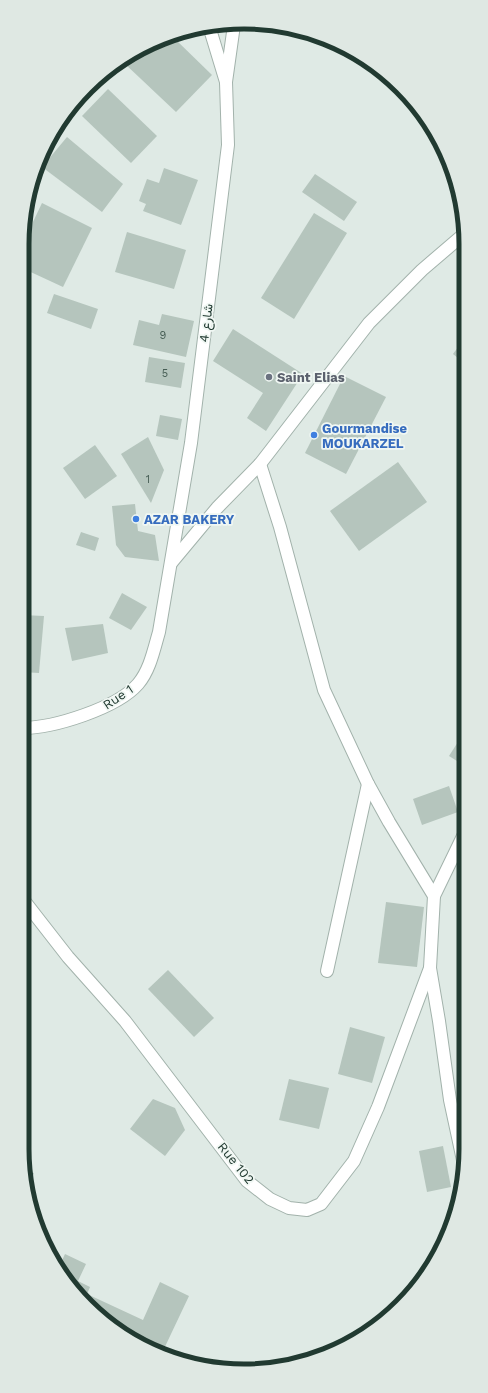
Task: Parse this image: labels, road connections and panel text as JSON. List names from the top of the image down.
{
  "streets": {
    "street": ["شارع 4", "Rue 1", "Rue 102"]
  },
  "crossings": [
    ["شارع 4", "Rue 1"]
  ],
  "places": ["Saint Elias", "Gourmandise MOUKARZEL", "AZAR BAKERY"],
  "house_numbers": ["9", "5", "1"]
}
